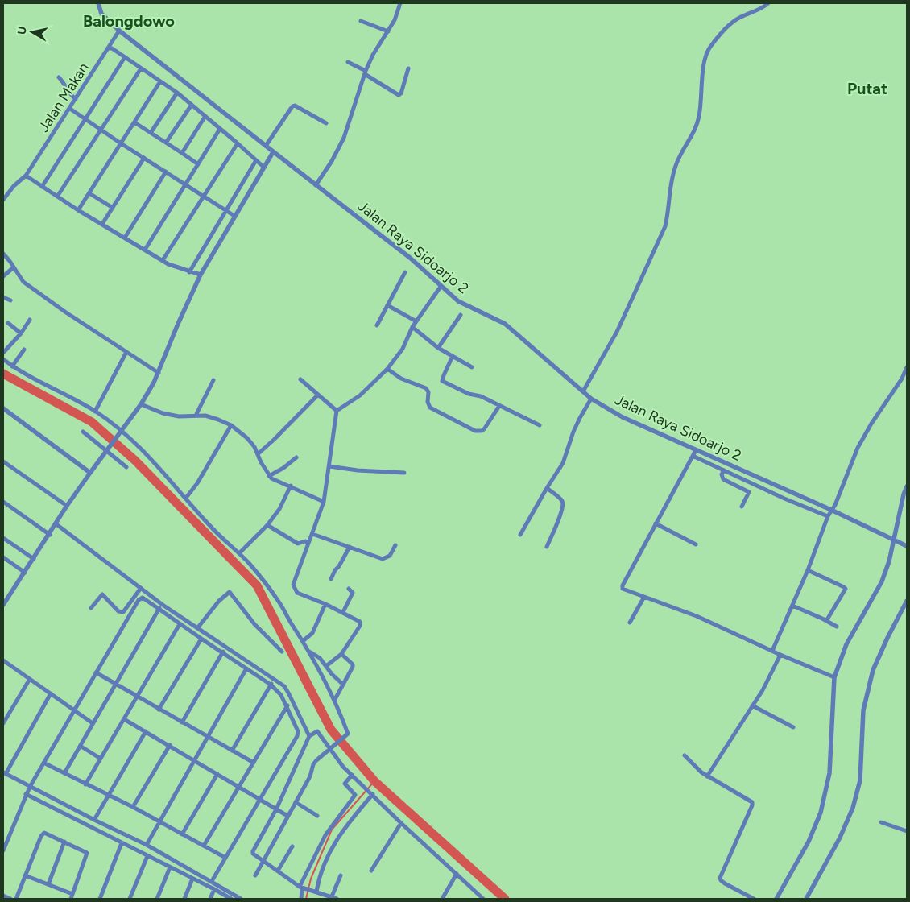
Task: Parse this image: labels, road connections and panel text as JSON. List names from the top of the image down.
{
  "streets": {
    "street": ["Jalan Makan", "Jalan Raya Sidoarjo 2"]
  },
  "crossings": [
    ["Jalan Makan", "Jalan Raya Sidoarjo 2"]
  ],
  "districts": ["Balongdowo", "Putat"],
  "north": "left"
}
